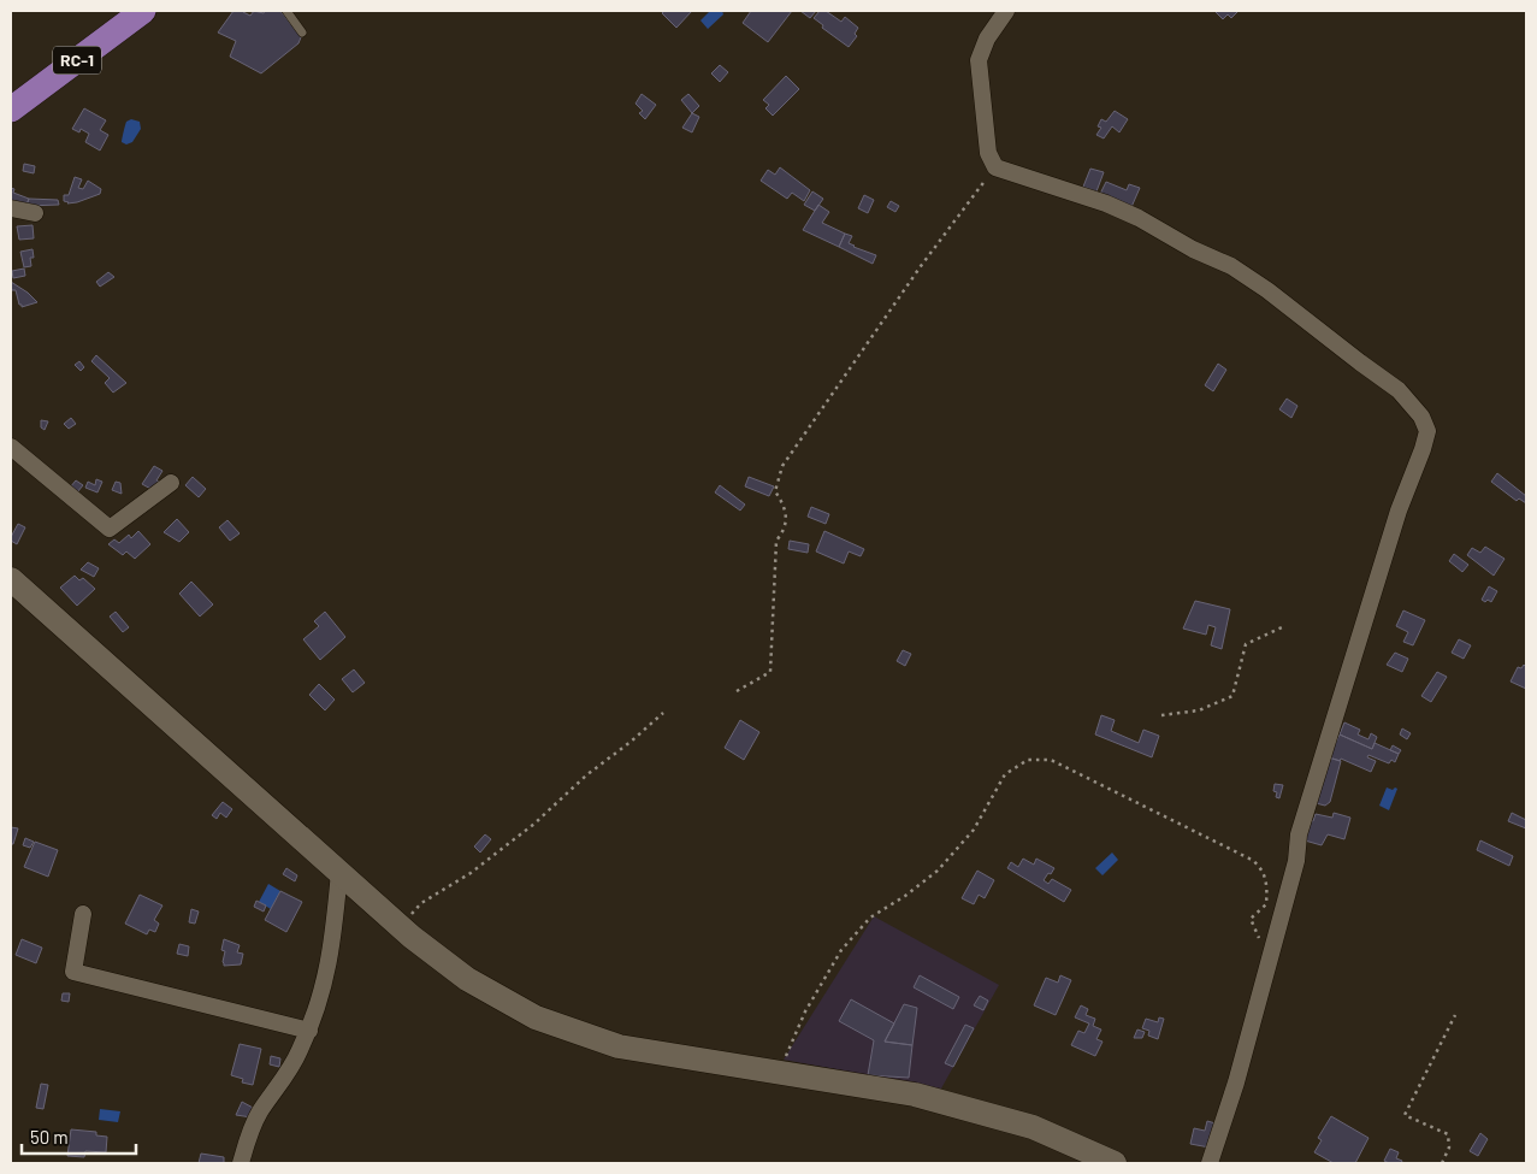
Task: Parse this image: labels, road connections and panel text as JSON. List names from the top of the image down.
{
  "streets": {
    "main road": ["RC-1"]
  },
  "scale_bar": "50 m"
}
